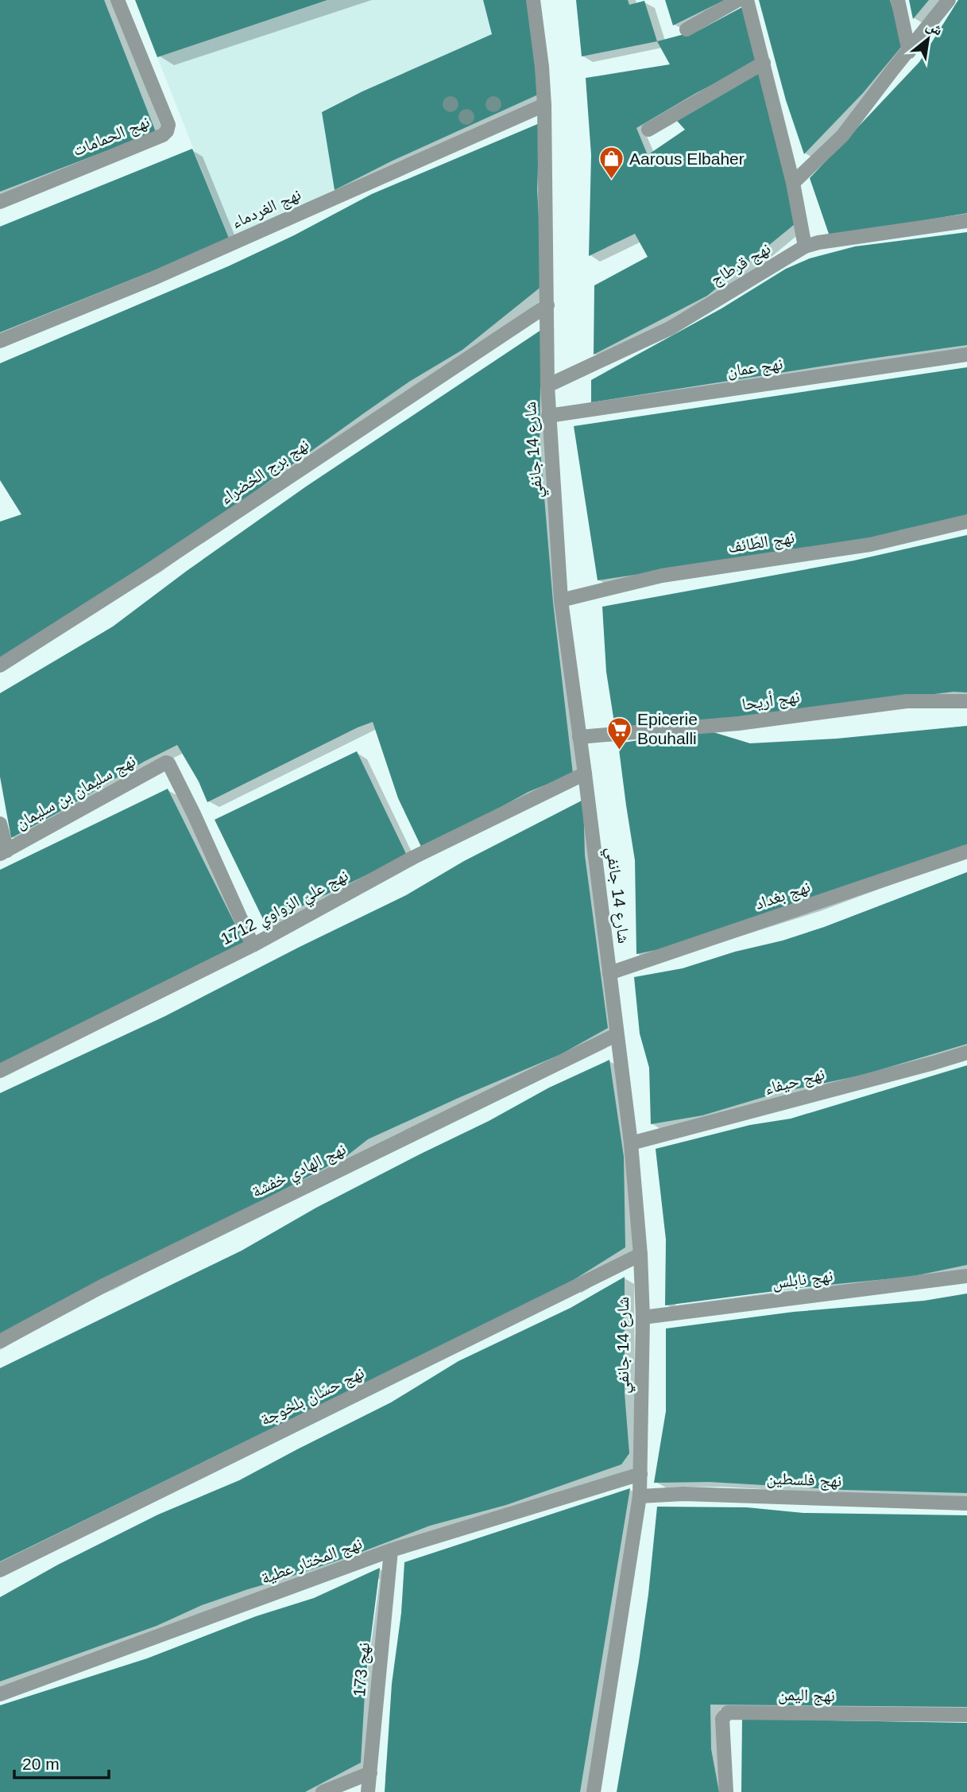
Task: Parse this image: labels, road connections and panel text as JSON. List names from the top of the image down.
{
  "streets": {
    "street": [
      "نهج الحمامات",
      "نهج الغردماء",
      "نهج قرطاج",
      "نهج عمان",
      "شارع 14 جانفي",
      "نهج برج الخضراء",
      "نهج الطّائف",
      "نهج أريحا",
      "نهج سليمان بن سليمان",
      "نهج بغداد",
      "نهج عليّ الزواوي 1712",
      "نهج حيفاء",
      "نهج الهادي خفشة",
      "نهج نابلس",
      "نهج حسّان بلخوجة",
      "نهج فلسطين",
      "نهج المختار عطية",
      "نهج 173",
      "نهج اليمن"
    ]
  },
  "crossings": [
    ["نهج الغردماء", "شارع 14 جانفي"],
    ["نهج قرطاج", "شارع 14 جانفي"],
    ["نهج عمان", "شارع 14 جانفي"],
    ["شارع 14 جانفي", "نهج برج الخضراء"],
    ["شارع 14 جانفي", "نهج الطّائف"],
    ["شارع 14 جانفي", "نهج أريحا"],
    ["شارع 14 جانفي", "نهج بغداد"],
    ["شارع 14 جانفي", "نهج عليّ الزواوي 1712"],
    ["شارع 14 جانفي", "نهج حيفاء"],
    ["شارع 14 جانفي", "نهج الهادي خفشة"],
    ["شارع 14 جانفي", "نهج نابلس"],
    ["شارع 14 جانفي", "نهج حسّان بلخوجة"],
    ["شارع 14 جانفي", "نهج فلسطين"],
    ["شارع 14 جانفي", "نهج المختار عطية"],
    ["نهج سليمان بن سليمان", "نهج عليّ الزواوي 1712"],
    ["نهج المختار عطية", "نهج 173"]
  ],
  "places": {
    "shop": ["Aarous Elbaher"],
    "supermarket": ["Epicerie Bouhalli"]
  },
  "scale_bar": "20 m",
  "north": "top right"
}
